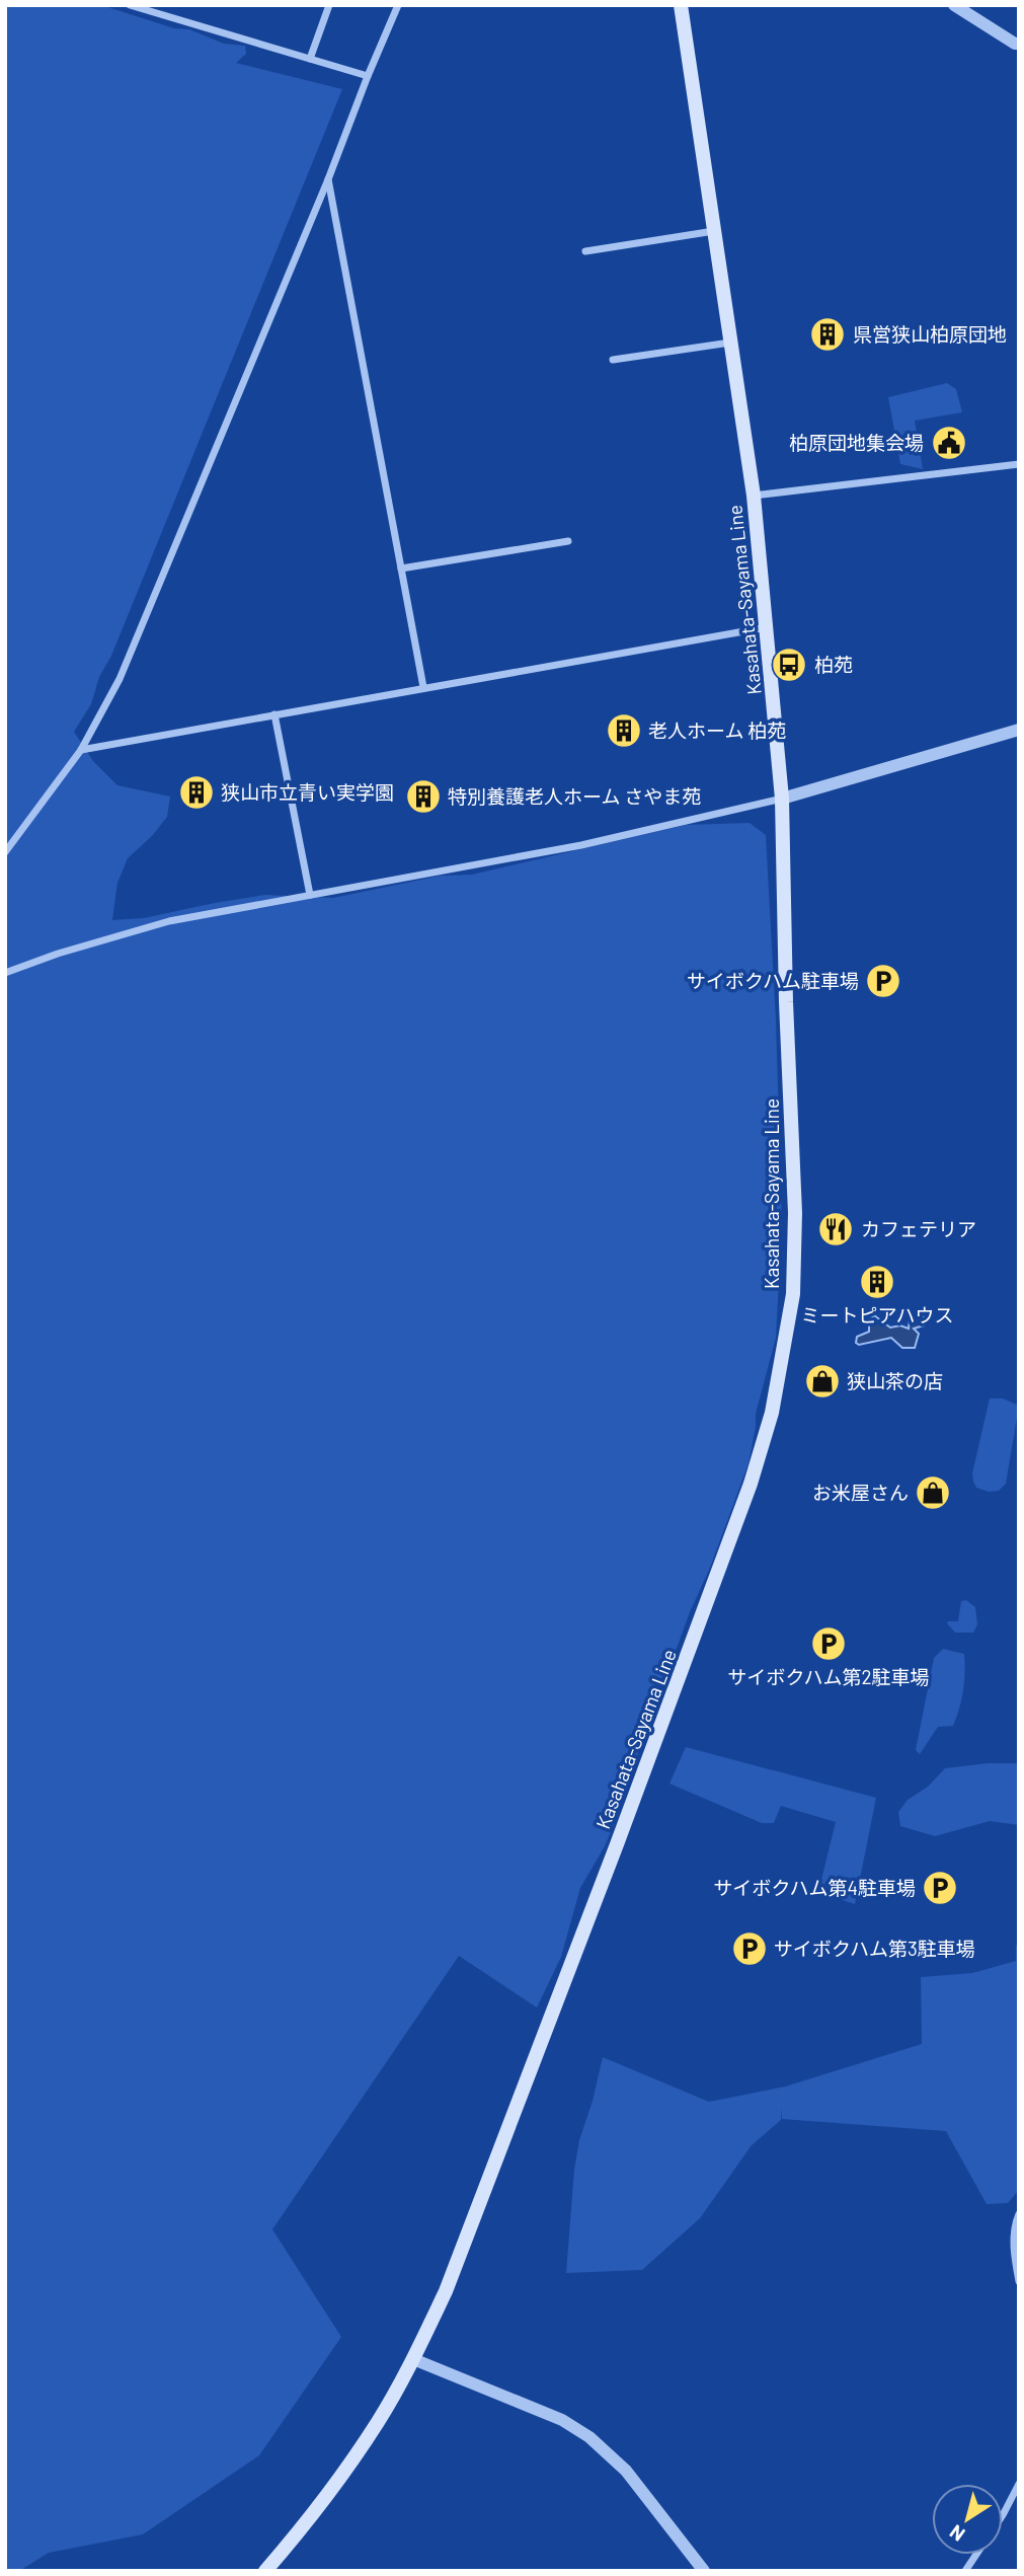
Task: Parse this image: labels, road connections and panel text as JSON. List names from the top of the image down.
{
  "streets": {
    "main road": ["Kasahata-Sayama Line"]
  },
  "places": {
    "building": [
      "県営狭山柏原団地",
      "老人ホーム 柏苑",
      "狭山市立青い実学園",
      "特別養護老人ホーム さやま苑",
      "ミートピアハウス"
    ],
    "public building": ["柏原団地集会場"],
    "bus stop": ["柏苑"],
    "parking": [
      "サイボクハム駐車場",
      "サイボクハム第2駐車場",
      "サイボクハム第4駐車場",
      "サイボクハム第3駐車場"
    ],
    "restaurant": ["カフェテリア"],
    "shop": ["狭山茶の店", "お米屋さん"]
  },
  "north": "bottom left"
}
